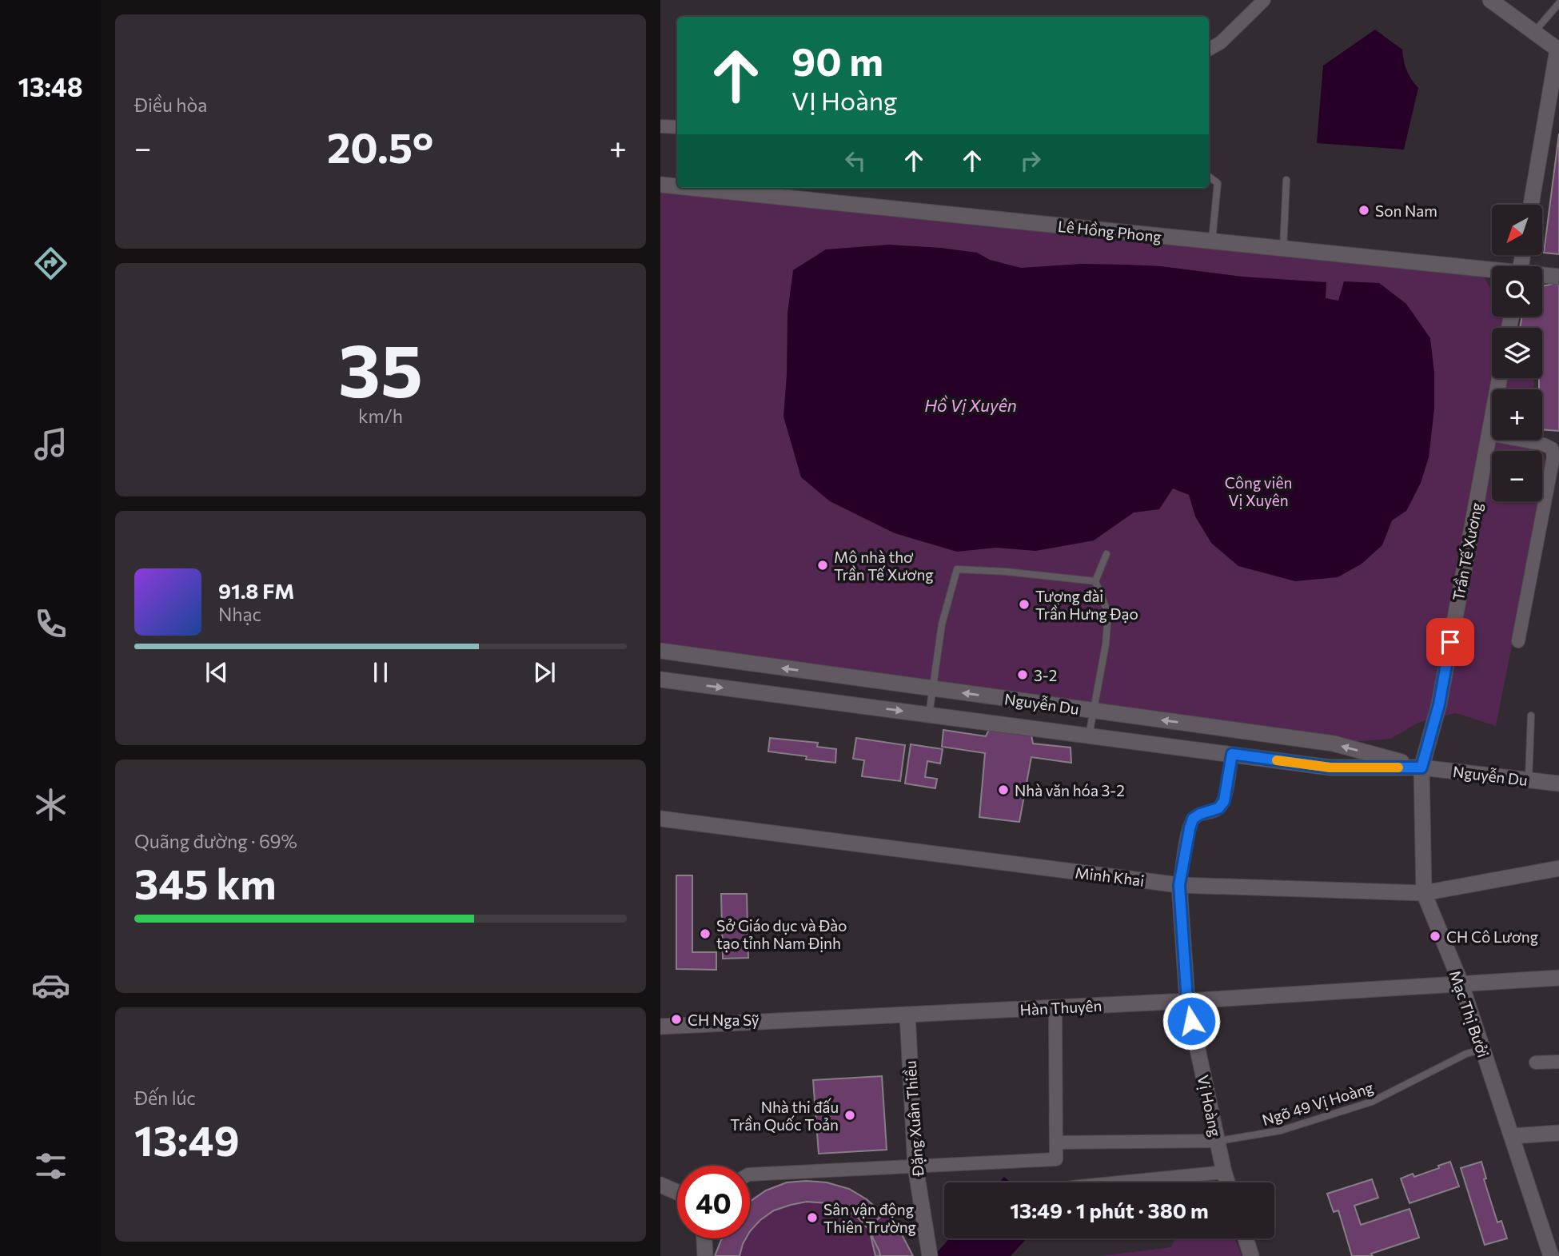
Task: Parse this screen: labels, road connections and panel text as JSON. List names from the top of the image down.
{
  "streets": {
    "street": [
      "Lê Hồng Phong",
      "Trần Tế Xương",
      "Nguyễn Du",
      "Minh Khai",
      "Hàn Thuyên",
      "Mạc Thị Bưởi",
      "Vị Hoàng",
      "Đặng Xuân Thiều"
    ],
    "lane": ["Ngõ 49 Vị Hoàng"]
  },
  "crossings": [
    ["Trần Tế Xương", "Nguyễn Du"],
    ["Trần Tế Xương", "Mạc Thị Bưởi"],
    ["Nguyễn Du", "Mạc Thị Bưởi"],
    ["Minh Khai", "Mạc Thị Bưởi"],
    ["Minh Khai", "Vị Hoàng"],
    ["Hàn Thuyên", "Mạc Thị Bưởi"],
    ["Hàn Thuyên", "Vị Hoàng"],
    ["Hàn Thuyên", "Đặng Xuân Thiều"],
    ["Mạc Thị Bưởi", "Ngõ 49 Vị Hoàng"],
    ["Ngõ 49 Vị Hoàng", "Vị Hoàng"]
  ],
  "water": ["Hồ Vị Xuyên"],
  "parks": ["Công viên Vị Xuyên"],
  "places": [
    "Son Nam",
    "Mộ nhà thơ Trần Tế Xương",
    "Tượng đài Trần Hưng Đạo",
    "3-2",
    "Nhà văn hóa 3-2",
    "Sở Giáo dục và Đào tạo tỉnh Nam Định",
    "CH Cô Lương",
    "CH Nga Sỹ",
    "Nhà thi đấu Trần Quốc Toản",
    "Sân vận động Thiên Trường"
  ],
  "north": "bottom left",
  "page": {
    "tabs": "13:48",
    "tile": [
      "Điều hòa",
      ["35", "km/h"],
      ["Quãng đường · 69%", "345 km"],
      ["Đến lúc", "13:49"]
    ],
    "turn": ["90 m", "VỊ Hoàng"],
    "heat": ["−", "20.5°", "+"],
    "map_buttons": ["+", "−"],
    "song": ["91.8 FM", "Nhạc"],
    "limit": "40",
    "trip": "13:49 · 1 phút · 380 m"
  }
}
